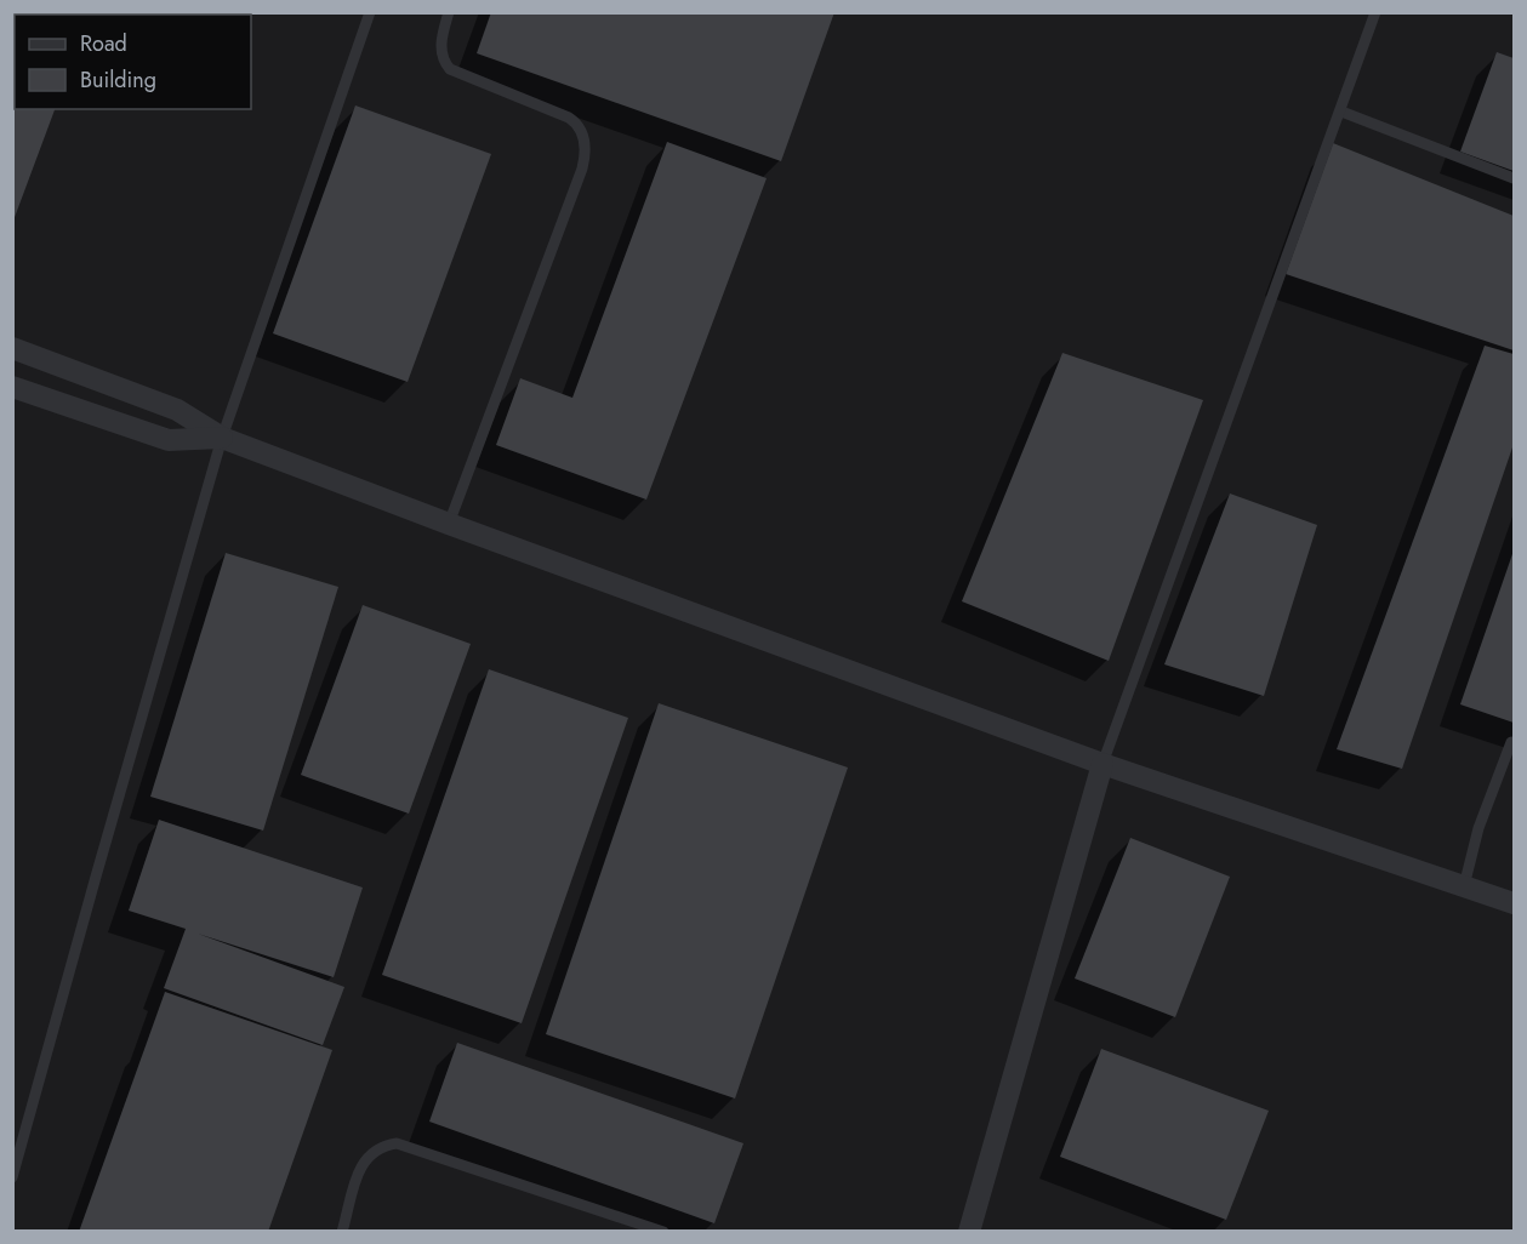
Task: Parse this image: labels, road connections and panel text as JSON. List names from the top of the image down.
{
  "legend": ["Road", "Building"]
}
